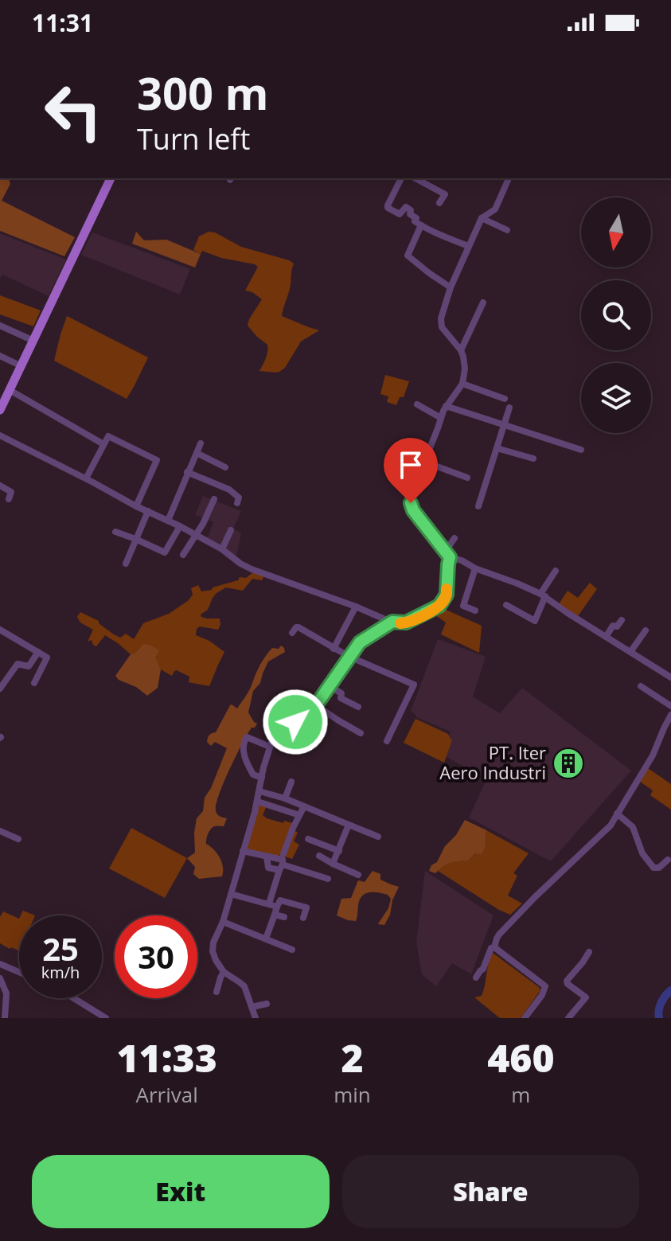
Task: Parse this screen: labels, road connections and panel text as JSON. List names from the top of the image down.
{
  "places": {
    "building": ["PT. Iter Aero Industri"]
  },
  "north": "bottom",
  "page": {
    "status": "11:31",
    "turn": ["300 m", "Turn left"],
    "speed": "25 km/h",
    "limit": "30",
    "eta": [
      "11:33",
      "Arrival",
      "2",
      "min",
      "460",
      "m"
    ],
    "buttons": ["Exit", "Share"]
  }
}
